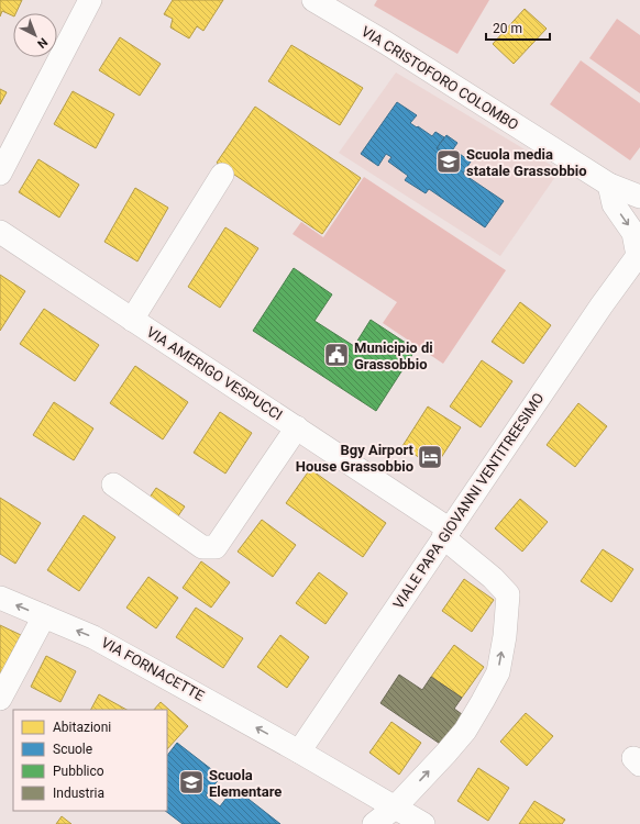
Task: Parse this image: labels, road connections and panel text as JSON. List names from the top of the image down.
{
  "streets": {
    "street": [
      "VIA CRISTOFORO COLOMBO",
      "VIA AMERIGO VESPUCCI",
      "VIALE PAPA GIOVANNI VENTITREESIMO",
      "VIA FORNACETTE"
    ]
  },
  "crossings": [
    ["VIA AMERIGO VESPUCCI", "VIALE PAPA GIOVANNI VENTITREESIMO"],
    ["VIA AMERIGO VESPUCCI", "VIA FORNACETTE"],
    ["VIALE PAPA GIOVANNI VENTITREESIMO", "VIA FORNACETTE"]
  ],
  "one_way": ["VIA FORNACETTE"],
  "places": {
    "school or university": ["Scuola media statale Grassobbio", "Scuola Elementare"],
    "public building": ["Municipio di Grassobbio"],
    "hotel": ["Bgy Airport House Grassobbio"]
  },
  "legend": [
    "Abitazioni",
    "Scuole",
    "Pubblico",
    "Industria"
  ],
  "scale_bar": "20 m",
  "north": "bottom right"
}
